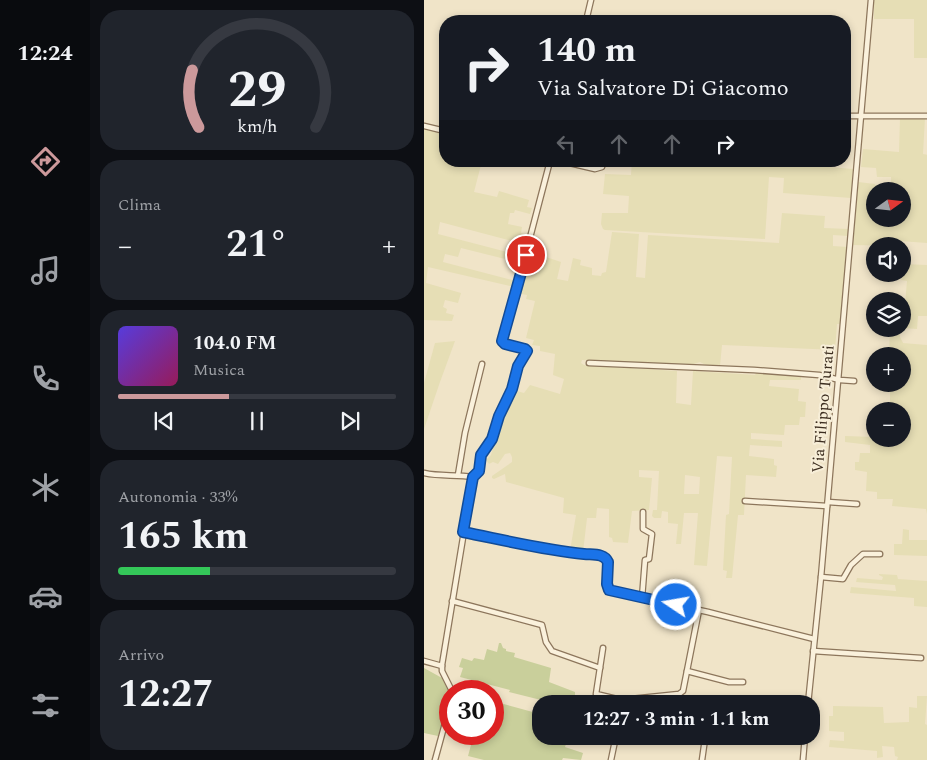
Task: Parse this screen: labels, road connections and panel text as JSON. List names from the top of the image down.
{
  "streets": {
    "street": ["Via Filippo Turati"]
  },
  "north": "right",
  "page": {
    "tabs": "12:24",
    "turn": ["140 m", "Via Salvatore Di Giacomo"],
    "tile": [
      "Clima",
      ["Autonomia · 33%", "165 km"],
      ["Arrivo", "12:27"]
    ],
    "map_buttons": ["+", "−"],
    "heat": ["−", "21°", "+"],
    "song": ["104.0 FM", "Musica"],
    "limit": "30",
    "trip": "12:27 · 3 min · 1.1 km",
    "gauge": ["29", "km/h"]
  }
}
